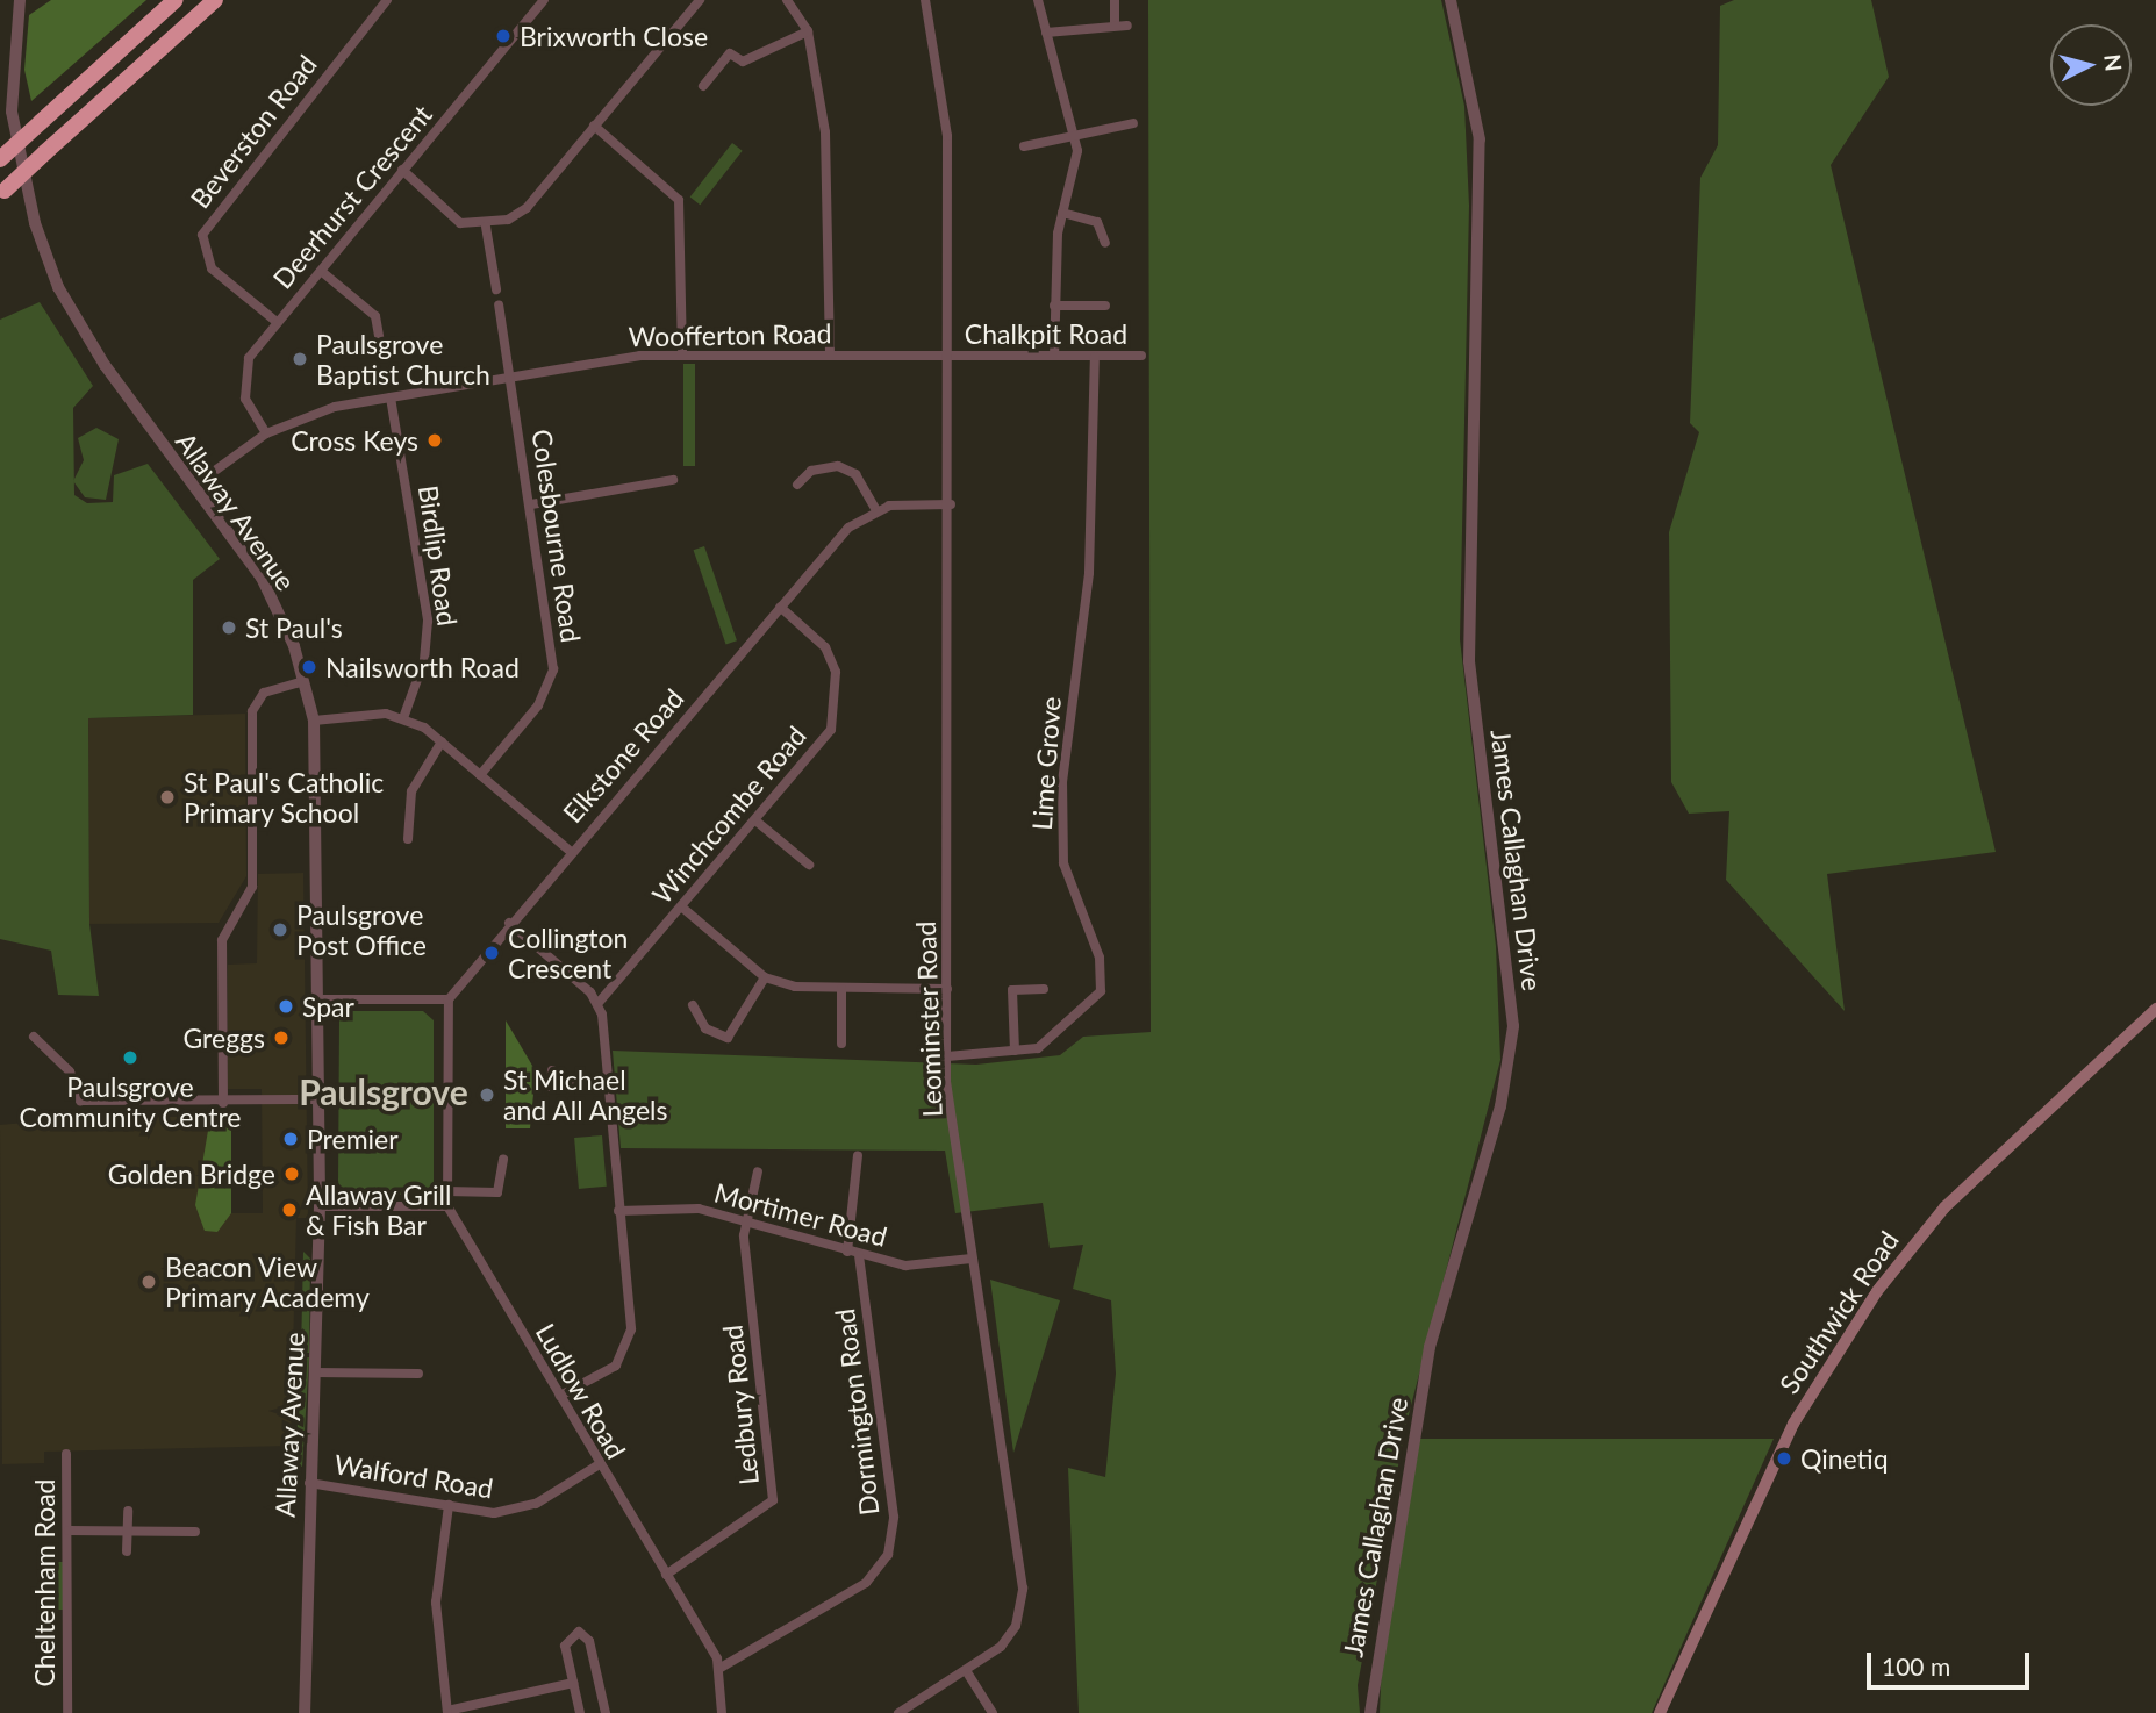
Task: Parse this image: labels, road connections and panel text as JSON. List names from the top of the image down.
{
  "streets": {
    "main road": ["Southwick Road"],
    "street": [
      "Beverston Road",
      "Deerhurst Crescent",
      "Chalkpit Road",
      "Woofferton Road",
      "Allaway Avenue",
      "Colesbourne Road",
      "Birdlip Road",
      "Elkstone Road",
      "Lime Grove",
      "Winchcombe Road",
      "James Callaghan Drive",
      "Leominster Road",
      "Mortimer Road",
      "Ludlow Road",
      "Ledbury Road",
      "Dormington Road",
      "Walford Road",
      "Cheltenham Road"
    ]
  },
  "crossings": [
    ["Beverston Road", "Deerhurst Crescent"],
    ["Deerhurst Crescent", "Woofferton Road"],
    ["Chalkpit Road", "Woofferton Road"],
    ["Chalkpit Road", "Lime Grove"],
    ["Chalkpit Road", "Leominster Road"],
    ["Woofferton Road", "Allaway Avenue"],
    ["Woofferton Road", "Colesbourne Road"],
    ["Woofferton Road", "Birdlip Road"],
    ["Woofferton Road", "Leominster Road"],
    ["Allaway Avenue", "Walford Road"],
    ["Elkstone Road", "Winchcombe Road"],
    ["Lime Grove", "Leominster Road"],
    ["Leominster Road", "Mortimer Road"],
    ["Mortimer Road", "Ledbury Road"],
    ["Mortimer Road", "Dormington Road"],
    ["Ludlow Road", "Ledbury Road"],
    ["Ludlow Road", "Dormington Road"],
    ["Ludlow Road", "Walford Road"]
  ],
  "districts": ["Paulsgrove"],
  "places": [
    "Brixworth Close",
    "Paulsgrove Baptist Church",
    "Cross Keys",
    "St Paul's",
    "Nailsworth Road",
    "St Paul's Catholic Primary School",
    "Paulsgrove Post Office",
    "Collington Crescent",
    "Spar",
    "Greggs",
    "Paulsgrove Community Centre",
    "St Michael and All Angels",
    "Premier",
    "Golden Bridge",
    "Allaway Grill & Fish Bar",
    "Beacon View Primary Academy",
    "Qinetiq"
  ],
  "scale_bar": "100 m",
  "north": "right"
}
